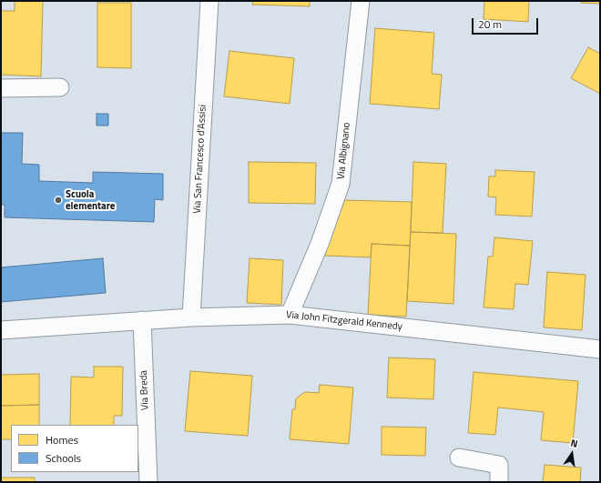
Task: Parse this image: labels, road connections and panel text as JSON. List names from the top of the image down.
{
  "streets": {
    "street": [
      "Via Albignano",
      "Via San Francesco d'Assisi",
      "Via John Fitzgerald Kennedy",
      "Via Breda"
    ]
  },
  "crossings": [
    ["Via Albignano", "Via John Fitzgerald Kennedy"],
    ["Via San Francesco d'Assisi", "Via John Fitzgerald Kennedy"],
    ["Via John Fitzgerald Kennedy", "Via Breda"]
  ],
  "places": ["Scuola elementare"],
  "legend": ["Homes", "Schools"],
  "scale_bar": "20 m",
  "north": "top"
}
